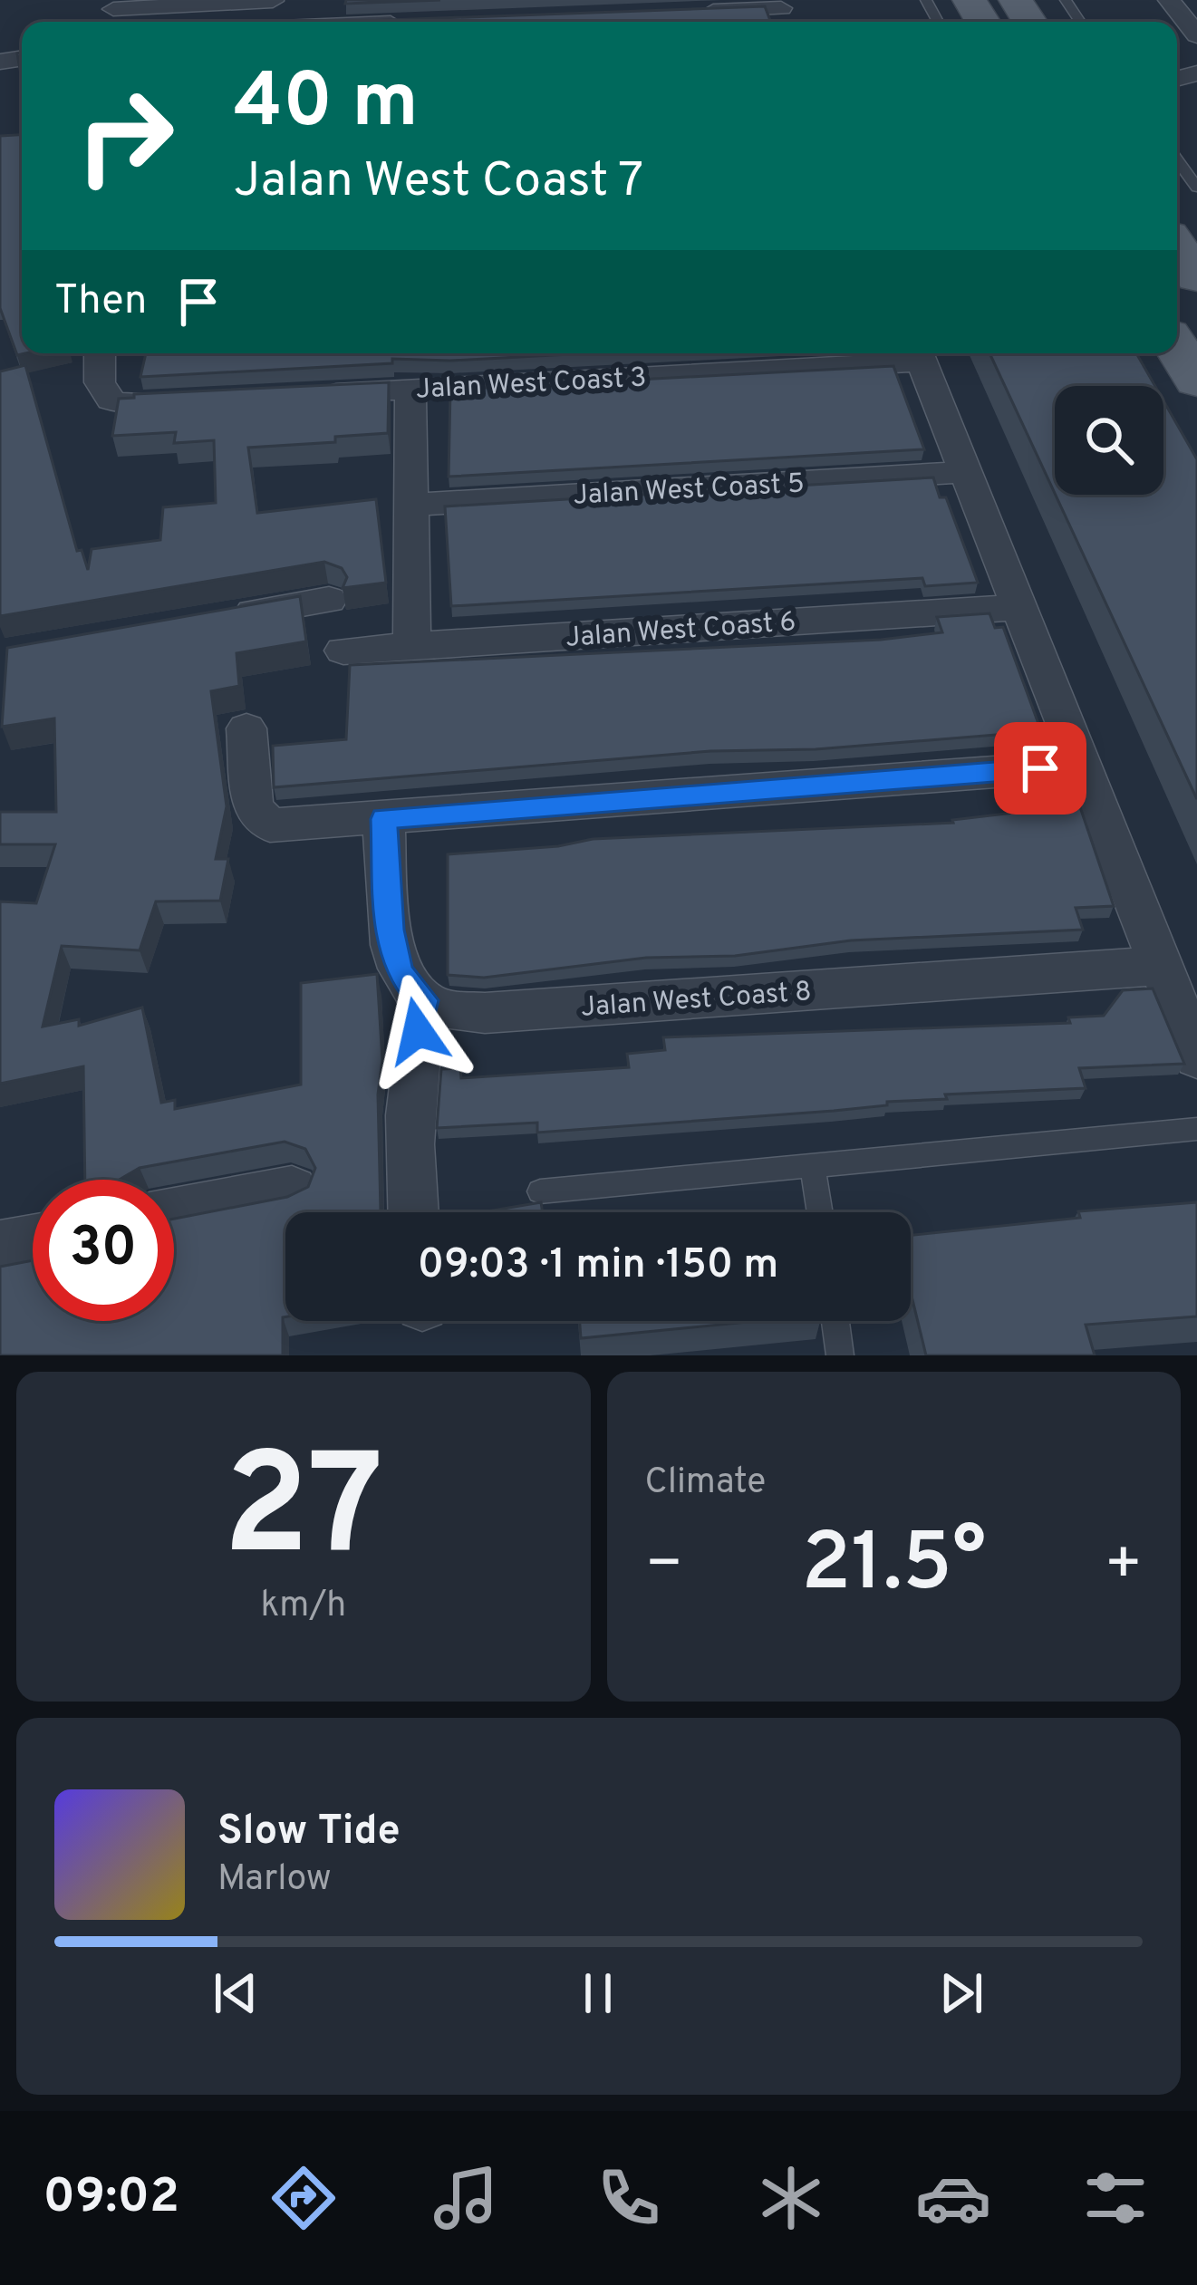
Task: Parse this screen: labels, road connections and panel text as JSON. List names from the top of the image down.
{
  "streets": {
    "street": [
      "Jalan West Coast 3",
      "Jalan West Coast 5",
      "Jalan West Coast 6",
      "Jalan West Coast 8"
    ]
  },
  "page": {
    "turn": ["40 m", "Jalan West Coast 7"],
    "then": "Then",
    "limit": "30",
    "trip": "09:03 · 1 min · 150 m",
    "tile": [
      ["27", "km/h"],
      "Climate"
    ],
    "heat": ["−", "21.5°", "+"],
    "song": ["Slow Tide", "Marlow"],
    "tabs": "09:02"
  }
}
